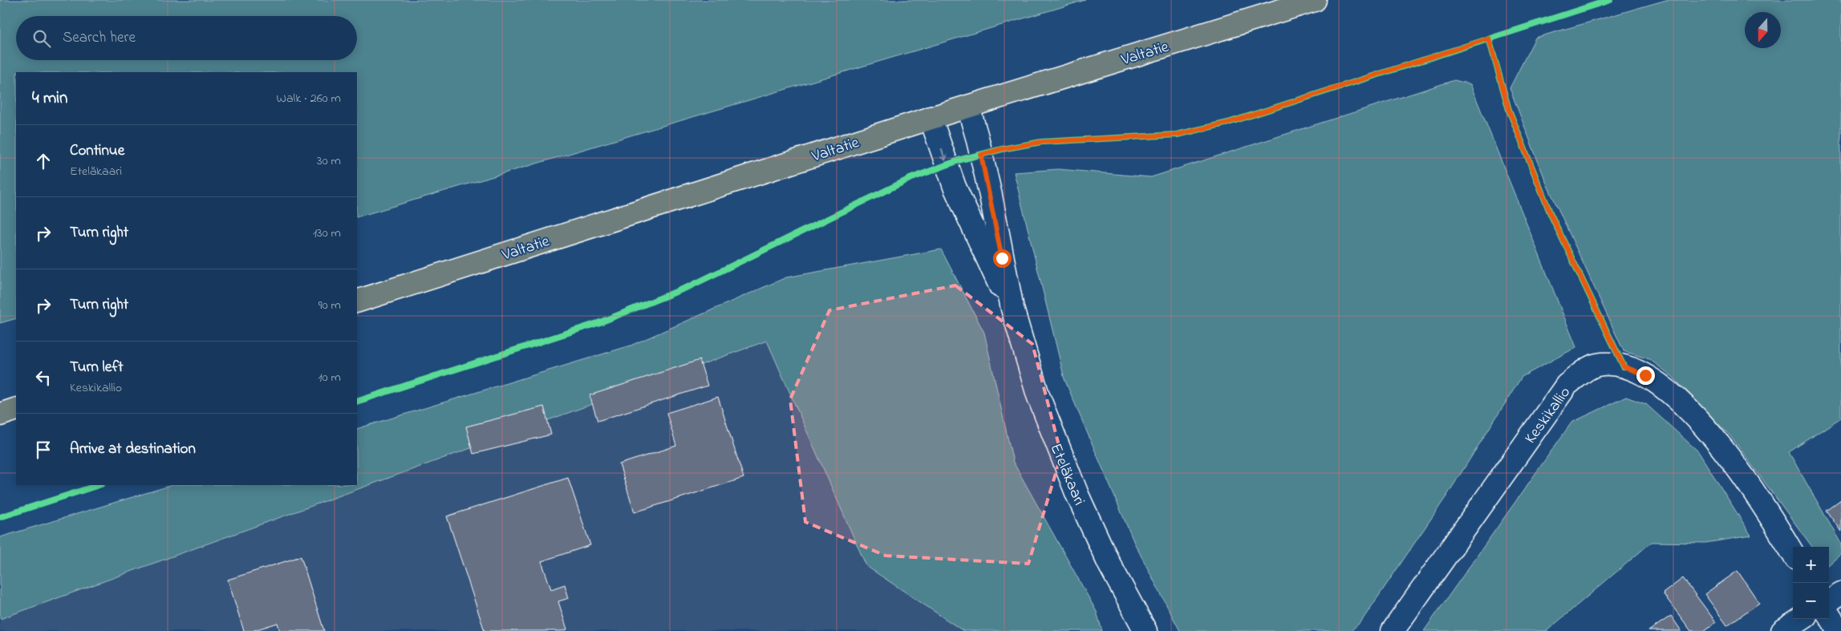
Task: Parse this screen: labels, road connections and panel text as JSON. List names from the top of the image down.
{
  "streets": {
    "highway": ["Valtatie"],
    "street": ["Keskikallio", "Eteläkaari"]
  },
  "crossings": [
    ["Valtatie", "Eteläkaari"]
  ],
  "north": "bottom",
  "page": {
    "search": "Search here",
    "heading": ["4 min", "Walk · 260 m"],
    "list": [
      ["Continue", "Eteläkaari", "30 m"],
      ["Turn right", "130 m"],
      ["Turn right", "90 m"],
      ["Turn left", "Keskikallio", "10 m"],
      "Arrive at destination"
    ],
    "map_buttons": ["+", "−"]
  }
}
